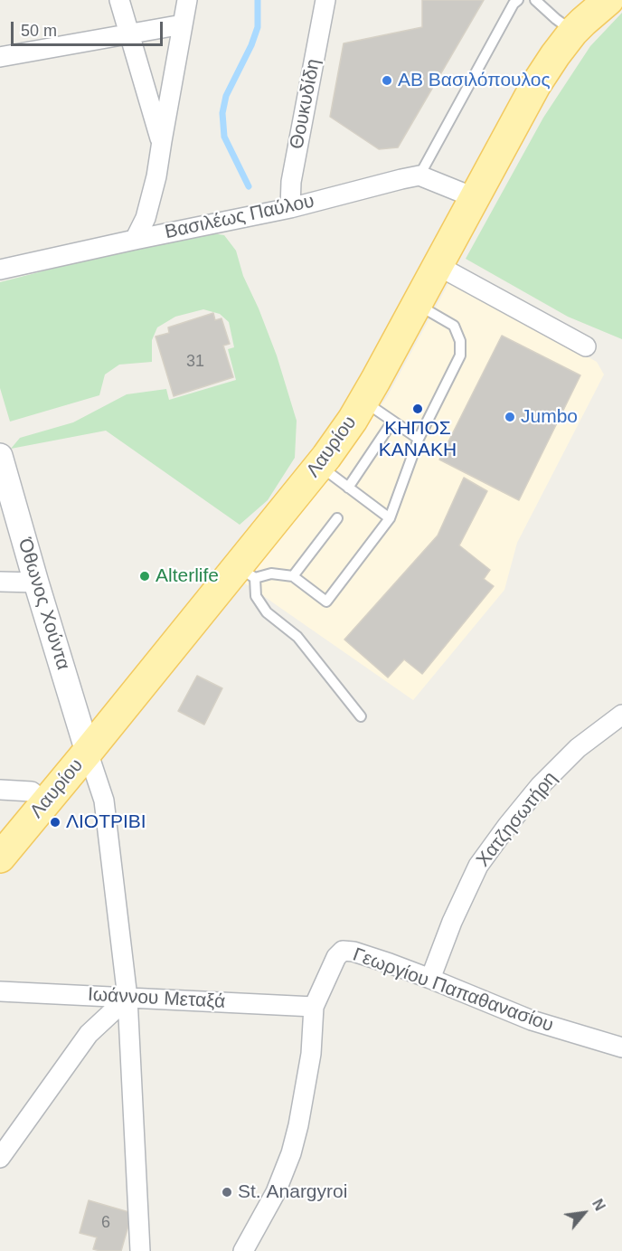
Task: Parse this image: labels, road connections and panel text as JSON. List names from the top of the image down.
{
  "streets": {
    "main road": ["Λαυρίου"],
    "street": [
      "Θουκυδίδη",
      "Βασιλέως Παύλου",
      "Όθωνος Χούντα",
      "Χατζησωτήρη",
      "Γεωργίου Παπαθανασίου",
      "Ιωάννου Μεταξά"
    ]
  },
  "crossings": [
    ["Θουκυδίδη", "Βασιλέως Παύλου"],
    ["Λαυρίου", "Όθωνος Χούντα"],
    ["Χατζησωτήρη", "Γεωργίου Παπαθανασίου"],
    ["Γεωργίου Παπαθανασίου", "Ιωάννου Μεταξά"]
  ],
  "places": [
    "ΑΒ Βασιλόπουλος",
    "ΚΗΠΟΣ ΚΑΝΑΚΗ",
    "Jumbo",
    "Alterlife",
    "ΛΙΟΤΡΙΒΙ",
    "St. Anargyroi"
  ],
  "house_numbers": ["31", "6"],
  "scale_bar": "50 m",
  "north": "top right"
}
